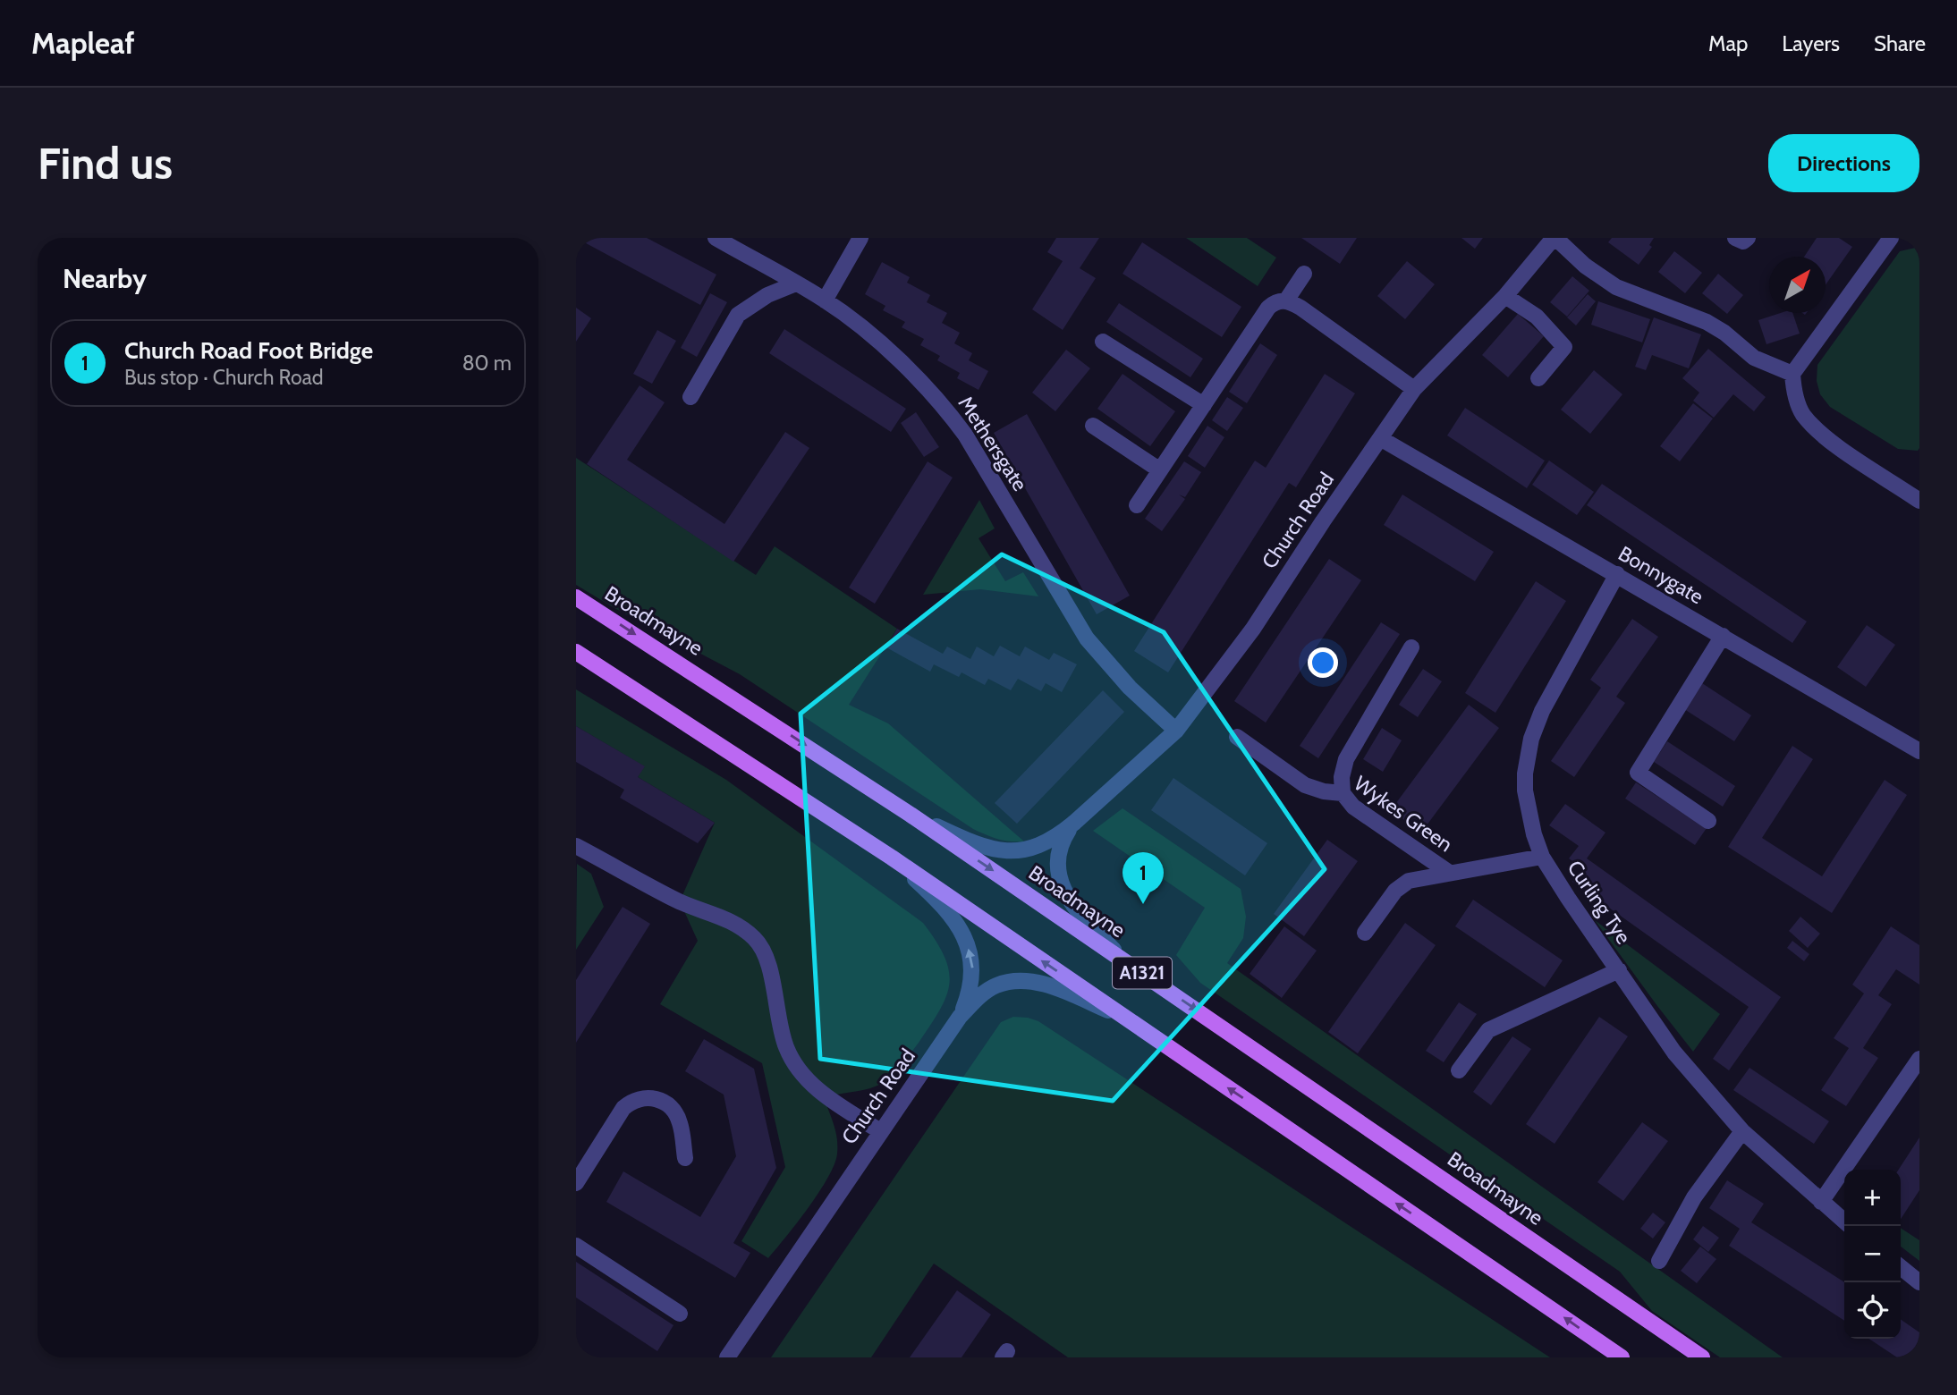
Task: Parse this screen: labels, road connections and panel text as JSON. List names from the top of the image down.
{
  "streets": {
    "main road": ["Broadmayne", "A1321"],
    "street": [
      "Methersgate",
      "Church Road",
      "Bonnygate",
      "Wykes Green",
      "Curling Tye"
    ]
  },
  "crossings": [
    ["Methersgate", "Church Road"],
    ["Church Road", "Bonnygate"],
    ["Church Road", "Broadmayne"],
    ["Church Road", "A1321"],
    ["Bonnygate", "Curling Tye"],
    ["Wykes Green", "Curling Tye"]
  ],
  "north": "top right",
  "page": {
    "header": "Mapleaf",
    "nav": ["Map", "Layers", "Share"],
    "buttons": "Directions",
    "title": "Find us",
    "heading": "Nearby",
    "list": [
      {
        "mark": "1",
        "name": "Church Road Foot Bridge",
        "note": "Bus stop · Church Road",
        "value": "80 m"
      }
    ],
    "pins": "1",
    "map_buttons": ["+", "−"]
  }
}
